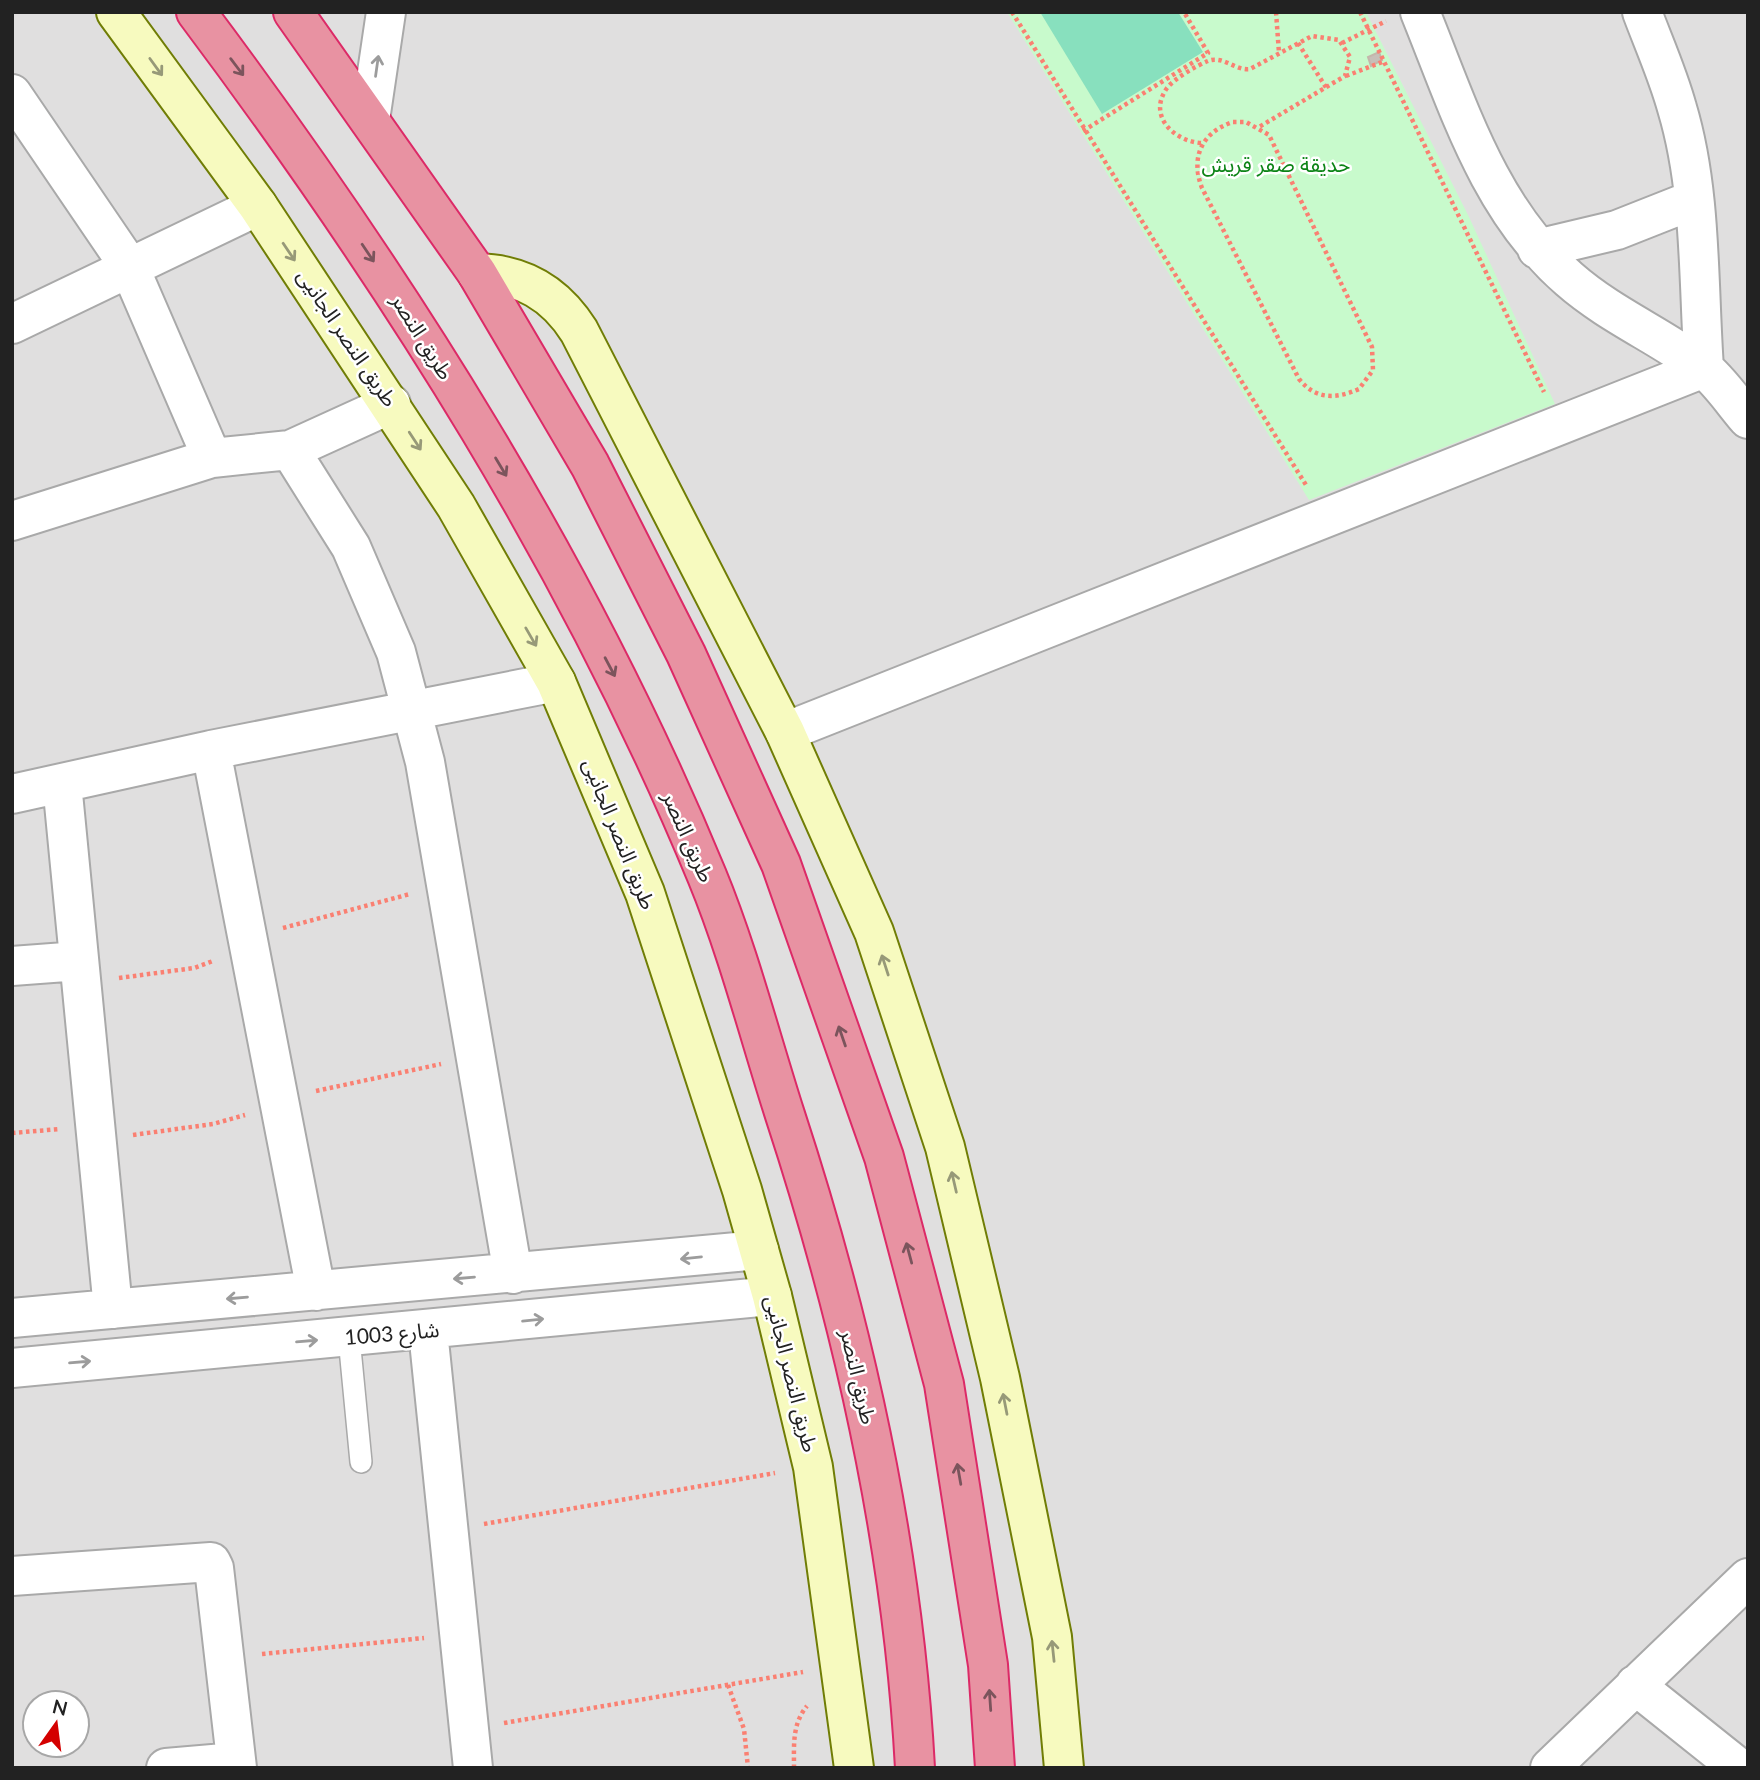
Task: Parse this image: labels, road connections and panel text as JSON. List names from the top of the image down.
{
  "streets": {
    "highway": ["طريق النصر"],
    "main road": ["طريق النصر الجانيى"],
    "street": ["شارع 1003"]
  },
  "crossings": [
    ["طريق النصر الجانيى", "شارع 1003"]
  ],
  "parks": ["حديقة صقر قريش"],
  "north": "top"
}
